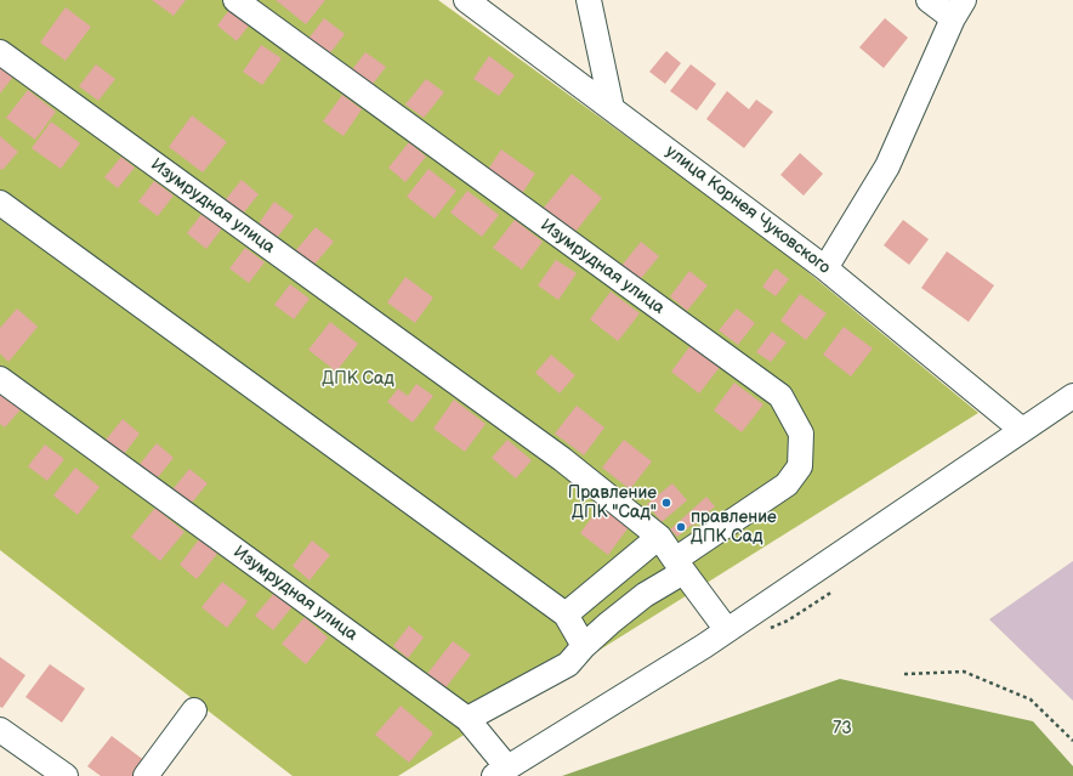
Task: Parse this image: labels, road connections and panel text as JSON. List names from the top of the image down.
{
  "streets": {
    "street": ["Изумрудная улица", "улица Корнея Чуковского"]
  },
  "parks": ["ДПК Сад", "73"],
  "places": ["Правление ДПК \"Сад\"", "правление ДПК Сад"]
}
